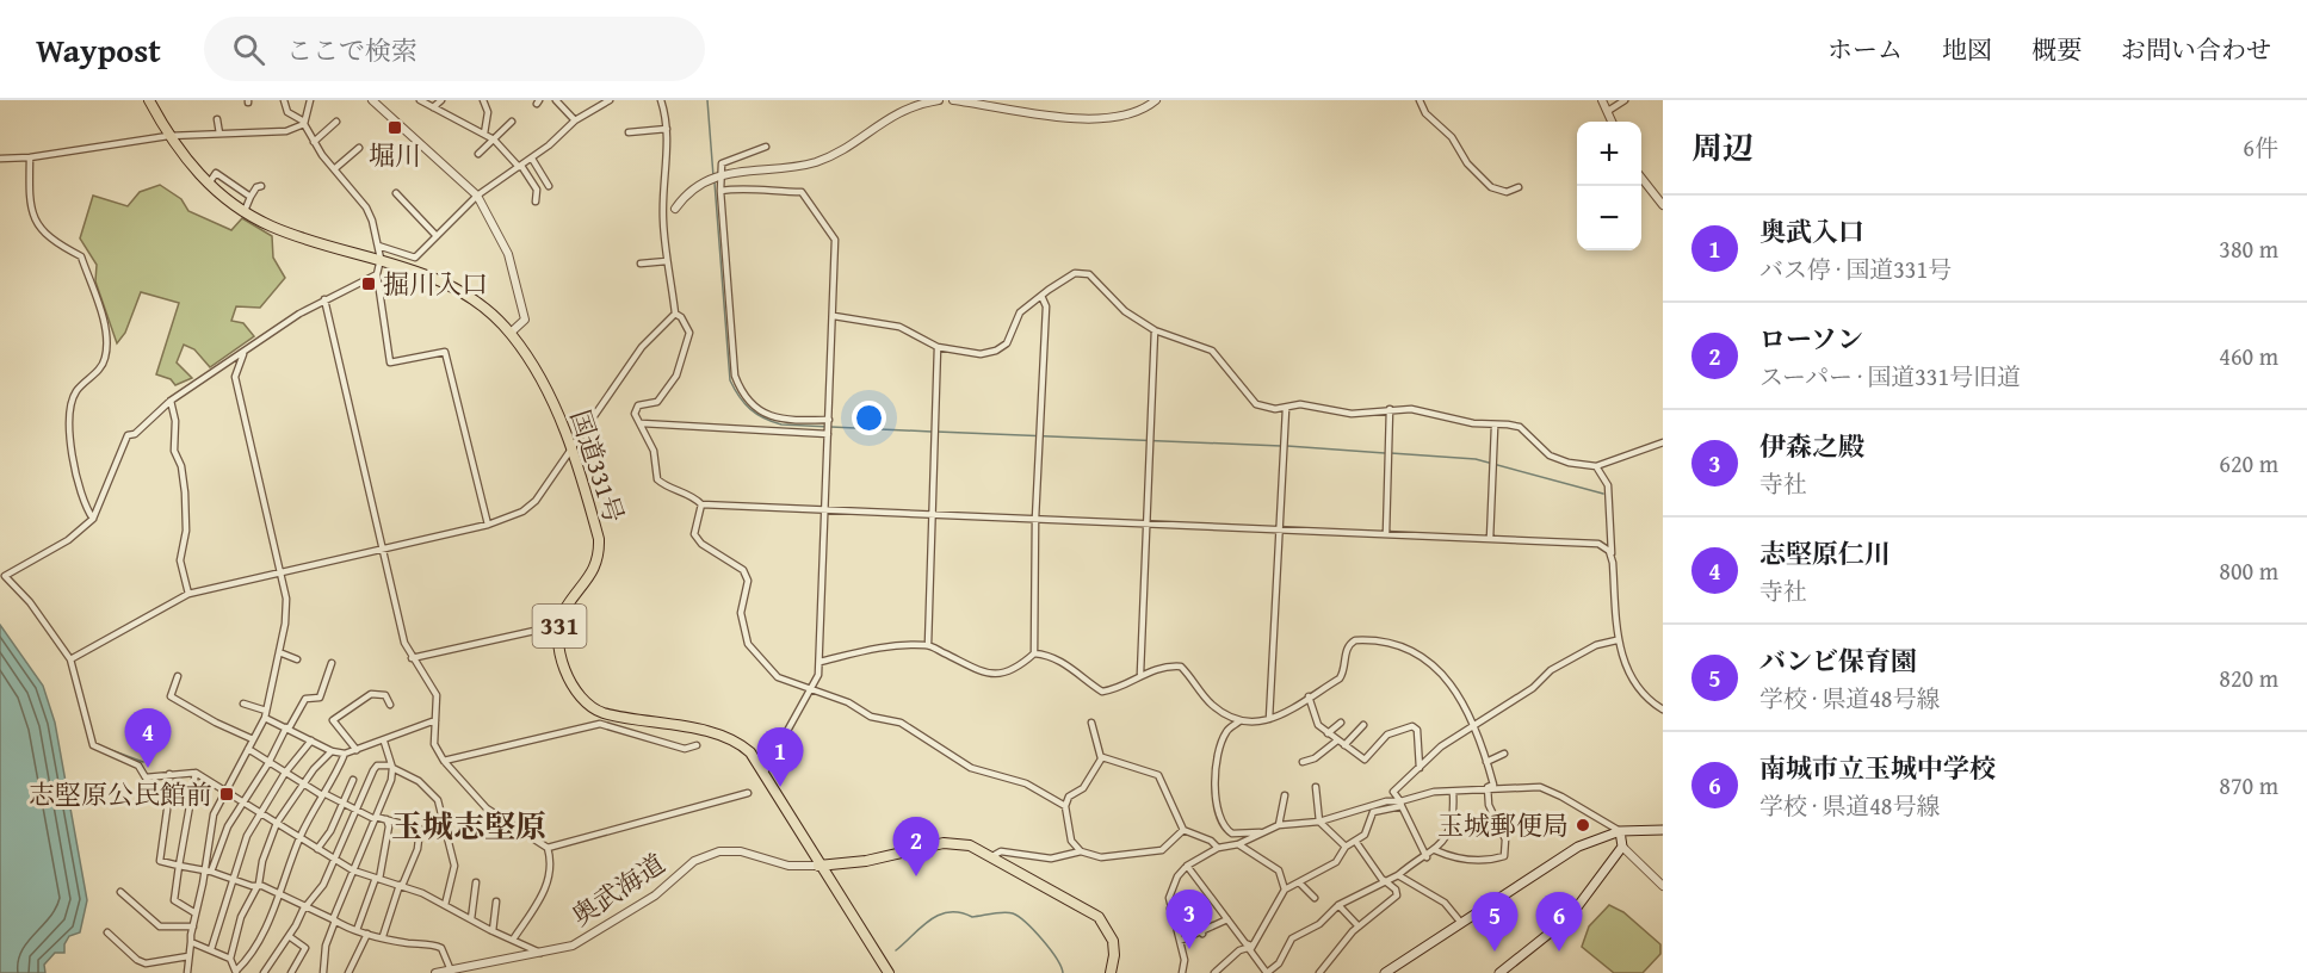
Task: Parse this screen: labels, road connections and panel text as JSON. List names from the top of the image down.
{
  "streets": {
    "highway": ["国道331号", "331"],
    "street": ["奥武海道"]
  },
  "crossings": [
    ["国道331号", "奥武海道"]
  ],
  "districts": ["玉城志堅原"],
  "places": {
    "transit": ["堀川", "掘川入口", "志堅原公民館前"],
    "other": ["玉城郵便局"]
  },
  "page": {
    "header": "Waypost",
    "search": "ここで検索",
    "nav": [
      "ホーム",
      "地図",
      "概要",
      "お問い合わせ"
    ],
    "heading": ["周辺", "6件"],
    "map_buttons": ["+", "−"],
    "list": [
      {
        "mark": "1",
        "name": "奥武入口",
        "note": "バス停 · 国道331号",
        "value": "380 m"
      },
      {
        "mark": "2",
        "name": "ローソン",
        "note": "スーパー · 国道331号旧道",
        "value": "460 m"
      },
      {
        "mark": "3",
        "name": "伊森之殿",
        "note": "寺社",
        "value": "620 m"
      },
      {
        "mark": "4",
        "name": "志堅原仁川",
        "note": "寺社",
        "value": "800 m"
      },
      {
        "mark": "5",
        "name": "バンビ保育園",
        "note": "学校 · 県道48号線",
        "value": "820 m"
      },
      {
        "mark": "6",
        "name": "南城市立玉城中学校",
        "note": "学校 · 県道48号線",
        "value": "870 m"
      }
    ],
    "pins": [
      "4",
      "1",
      "2",
      "3",
      "5",
      "6"
    ]
  }
}
